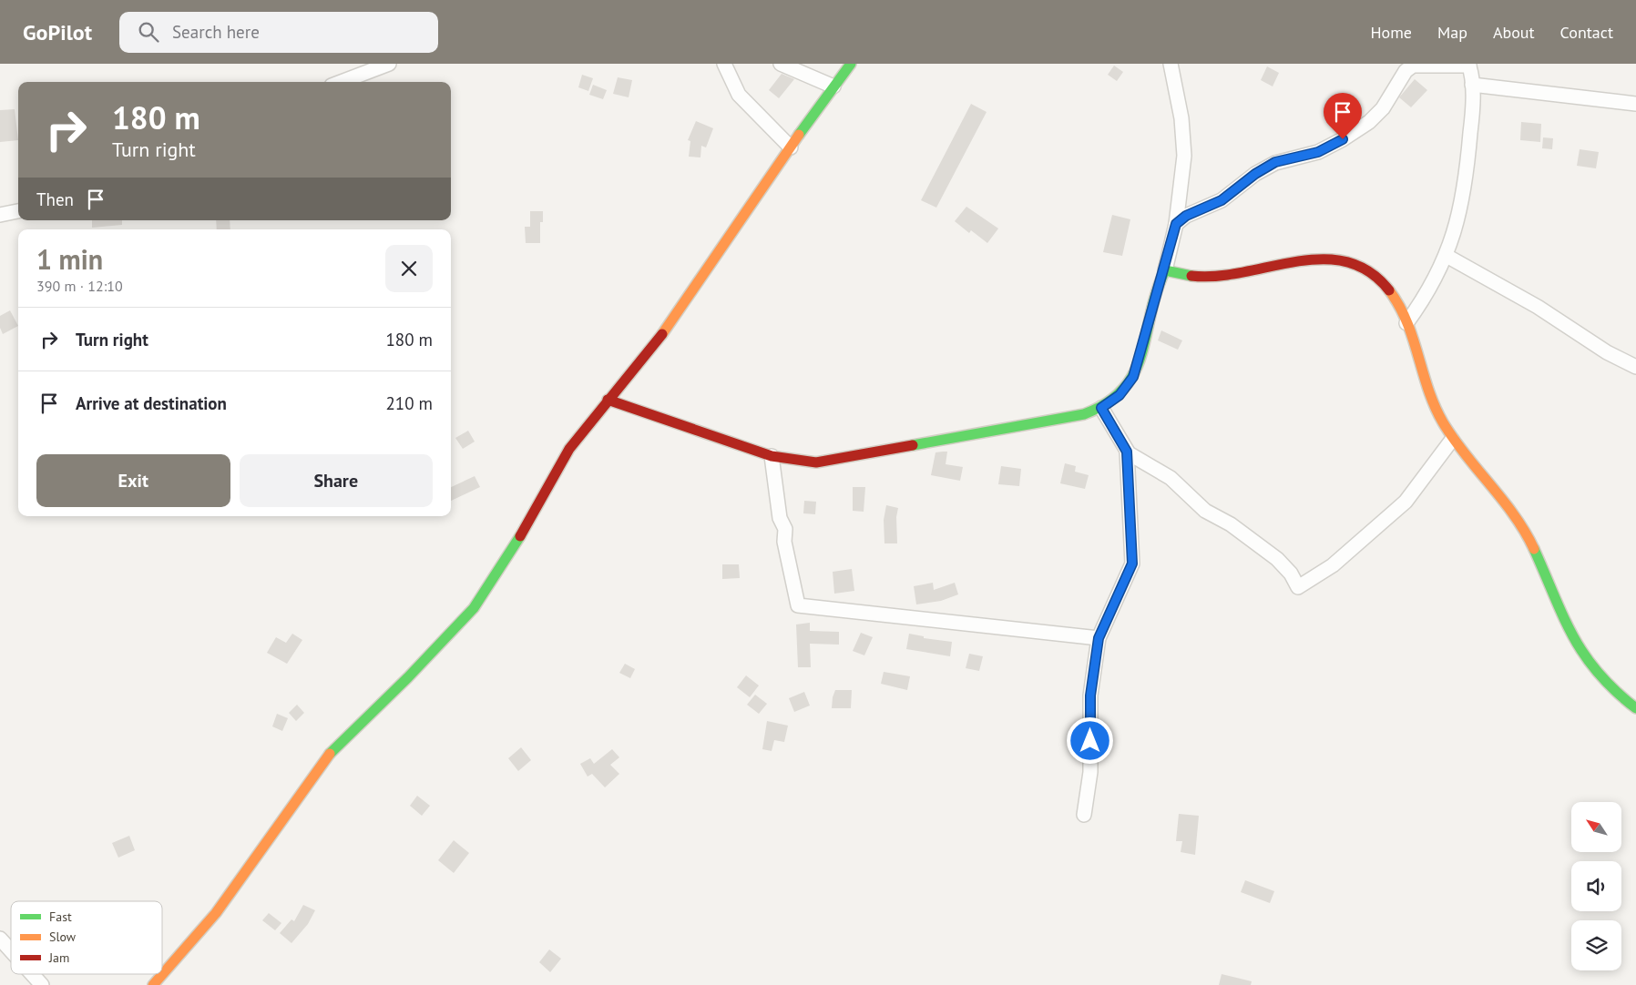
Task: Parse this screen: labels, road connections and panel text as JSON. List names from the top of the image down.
{
  "legend": ["Fast", "Slow", "Jam"],
  "north": "top left",
  "page": {
    "header": "GoPilot",
    "search": "Search here",
    "nav": [
      "Home",
      "Map",
      "About",
      "Contact"
    ],
    "turn": ["180 m", "Turn right"],
    "then": "Then",
    "heading": ["1 min", "390 m · 12:10"],
    "list": [
      {
        "name": "Turn right",
        "value": "180 m"
      },
      {
        "name": "Arrive at destination",
        "value": "210 m"
      }
    ],
    "buttons": ["Exit", "Share"]
  }
}
